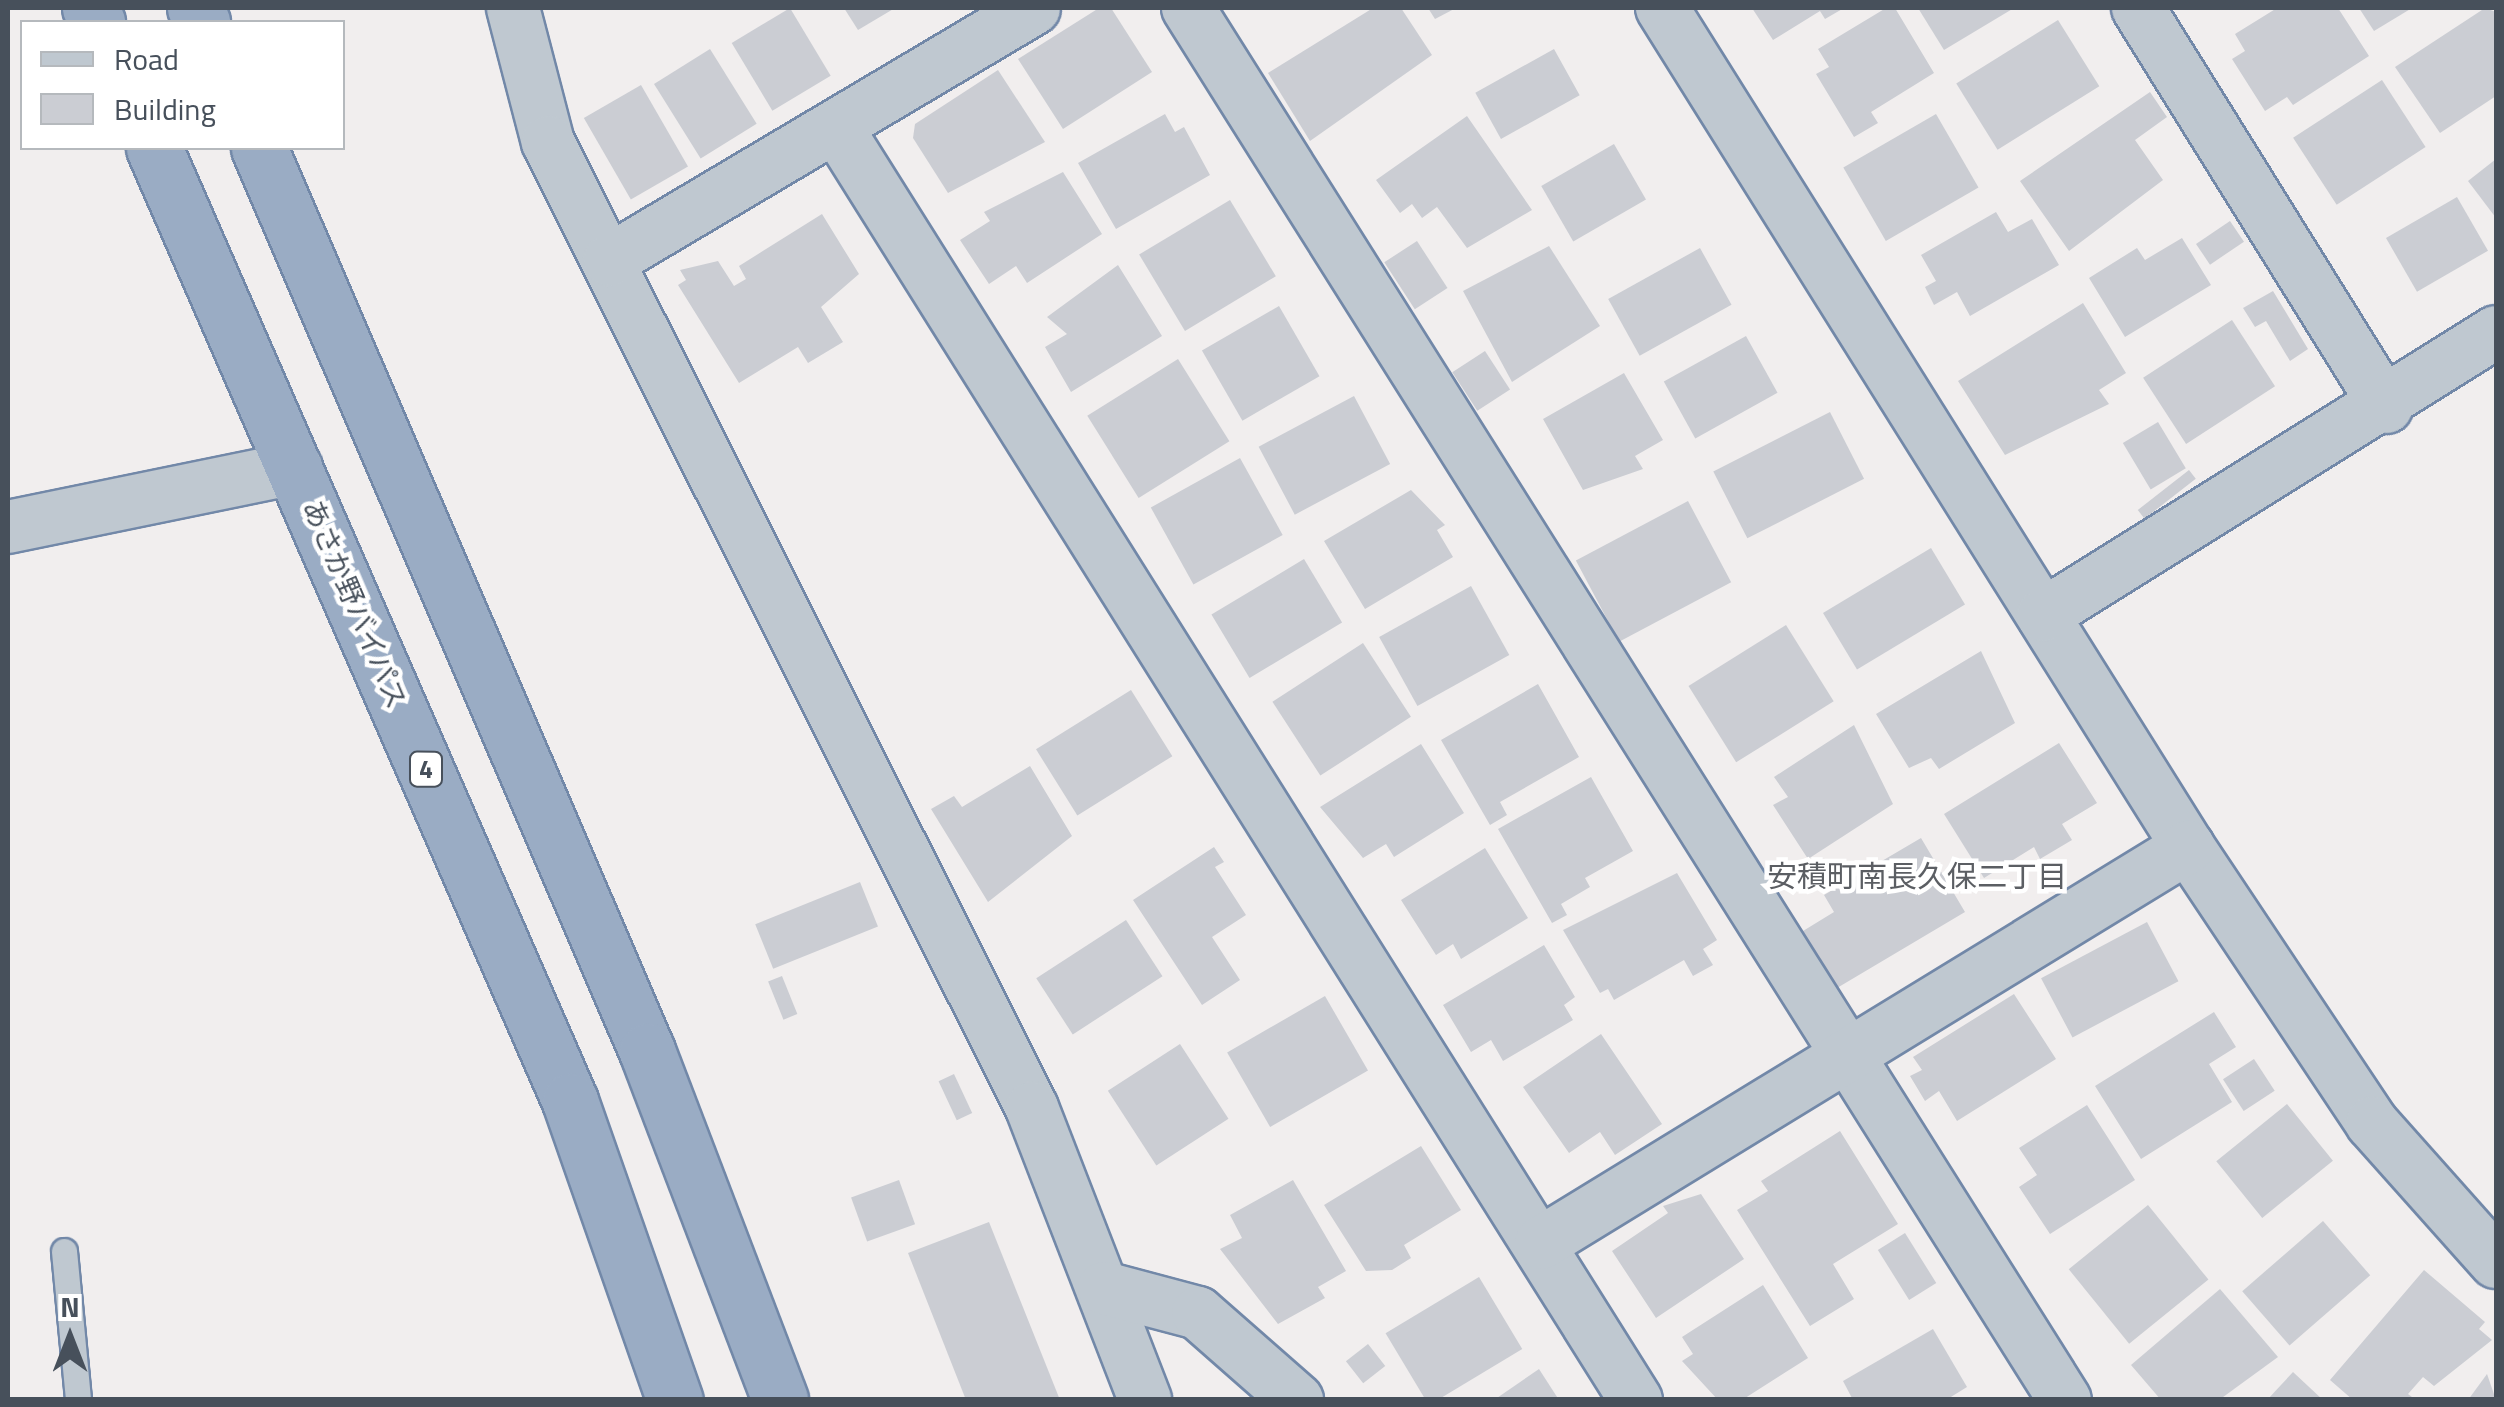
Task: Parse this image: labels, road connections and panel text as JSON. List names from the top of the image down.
{
  "streets": {
    "highway": ["あさか野バイパス", "4"]
  },
  "districts": ["安積町南長久保二丁目"],
  "legend": ["Road", "Building"],
  "north": "top"
}
